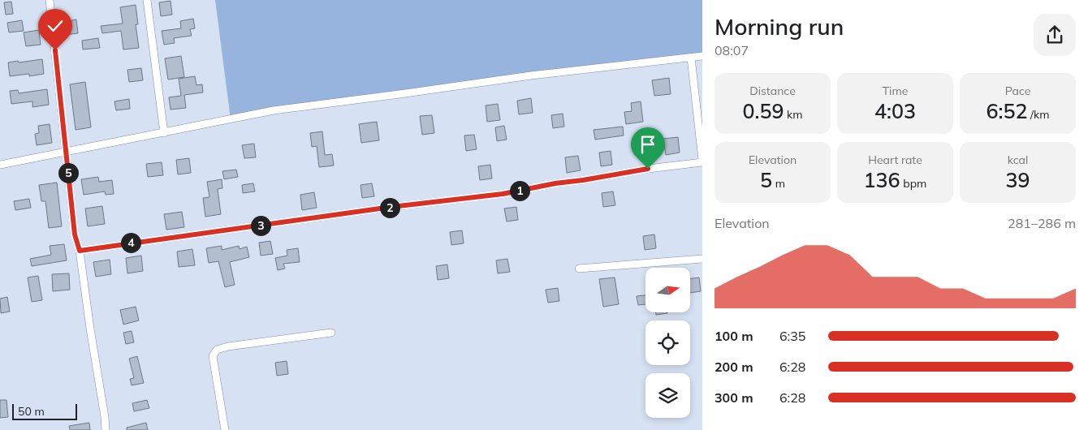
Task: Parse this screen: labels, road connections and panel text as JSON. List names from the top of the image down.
{
  "scale_bar": "50 m",
  "north": "right",
  "page": {
    "heading": ["Morning run", "08:07"],
    "stats": [
      ["Distance", "0.59 km"],
      ["Time", "4:03"],
      ["Pace", "6:52 /km"],
      ["Elevation", "5 m"],
      ["Heart rate", "136 bpm"],
      ["kcal", "39"]
    ],
    "pins": [
      "5",
      "1",
      "2",
      "3",
      "4"
    ],
    "chart": ["Elevation", "281–286 m"],
    "list": [
      {
        "name": "100 m",
        "note": "6:35"
      },
      {
        "name": "200 m",
        "note": "6:28"
      },
      {
        "name": "300 m",
        "note": "6:28"
      }
    ],
    "scale": "50 m"
  }
}
